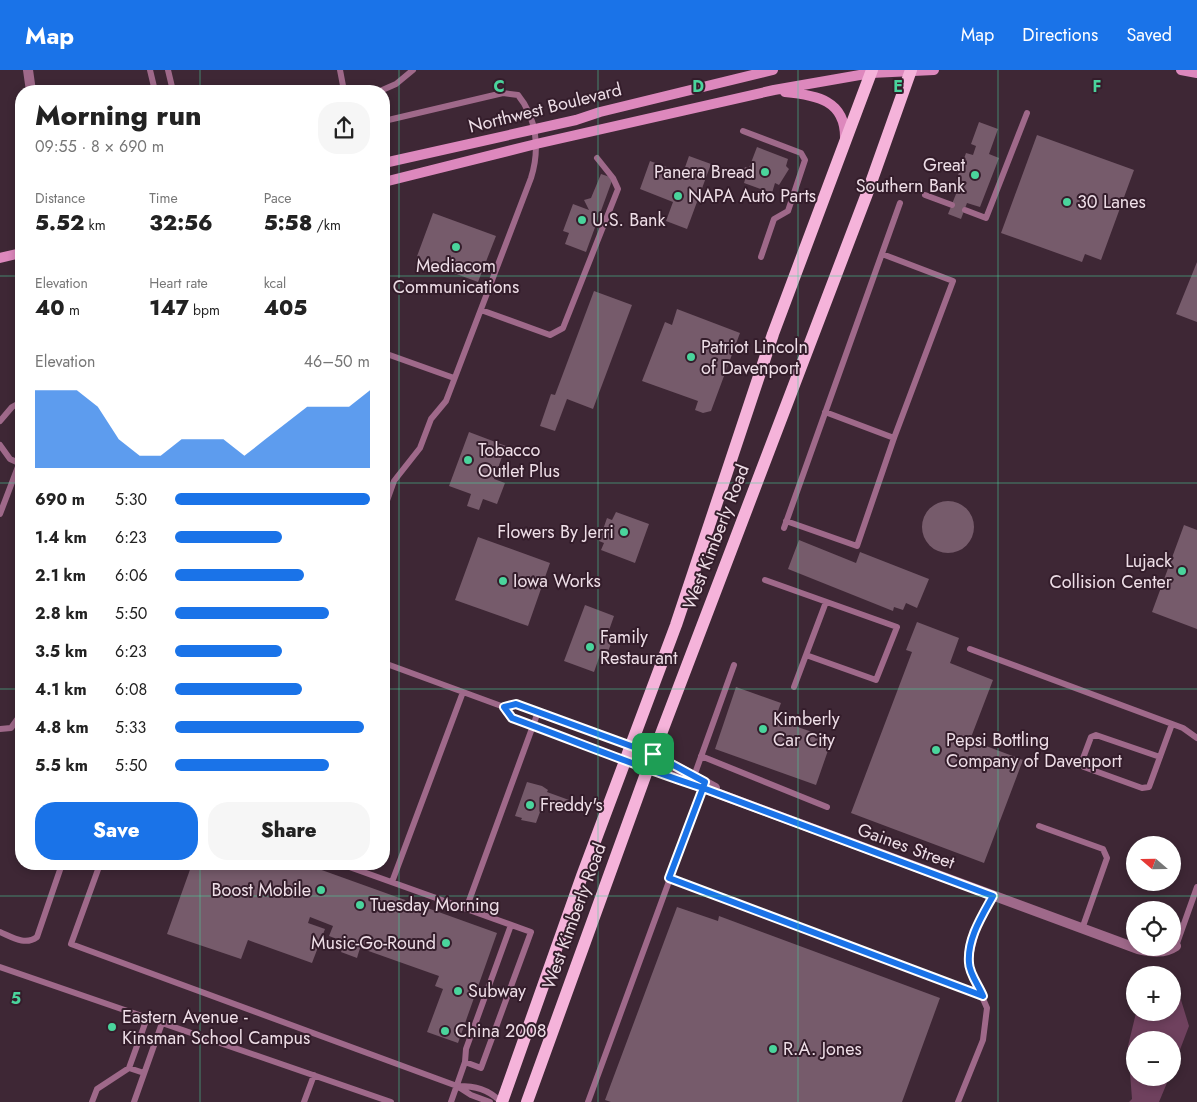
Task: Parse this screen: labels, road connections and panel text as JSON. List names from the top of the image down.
{
  "streets": {
    "main road": ["Northwest Boulevard", "West Kimberly Road"],
    "street": ["Gaines Street"]
  },
  "crossings": [
    ["Northwest Boulevard", "West Kimberly Road"],
    ["West Kimberly Road", "Gaines Street"]
  ],
  "places": [
    "Panera Bread",
    "Great Southern Bank",
    "NAPA Auto Parts",
    "30 Lanes",
    "U.S. Bank",
    "Mediacom Communications",
    "Patriot Lincoln of Davenport",
    "Tobacco Outlet Plus",
    "Flowers By Jerri",
    "Lujack Collision Center",
    "Iowa Works",
    "Family Restaurant",
    "Kimberly Car City",
    "Pepsi Bottling Company of Davenport",
    "Freddy's",
    "Boost Mobile",
    "Tuesday Morning",
    "Music-Go-Round",
    "Subway",
    "Eastern Avenue - Kinsman School Campus",
    "China 2008",
    "R.A. Jones"
  ],
  "north": "left",
  "page": {
    "header": "Map",
    "nav": ["Map", "Directions", "Saved"],
    "heading": ["Morning run", "09:55 · 8 × 690 m"],
    "stats": [
      ["Distance", "5.52 km"],
      ["Time", "32:56"],
      ["Pace", "5:58 /km"],
      ["Elevation", "40 m"],
      ["Heart rate", "147 bpm"],
      ["kcal", "405"]
    ],
    "chart": ["Elevation", "46–50 m"],
    "list": [
      {
        "name": "690 m",
        "note": "5:30"
      },
      {
        "name": "1.4 km",
        "note": "6:23"
      },
      {
        "name": "2.1 km",
        "note": "6:06"
      },
      {
        "name": "2.8 km",
        "note": "5:50"
      },
      {
        "name": "3.5 km",
        "note": "6:23"
      },
      {
        "name": "4.1 km",
        "note": "6:08"
      },
      {
        "name": "4.8 km",
        "note": "5:33"
      },
      {
        "name": "5.5 km",
        "note": "5:50"
      }
    ],
    "buttons": ["Save", "Share"],
    "map_buttons": ["+", "−"]
  },
  "grid": {
    "columns": [
      "C",
      "D",
      "E",
      "F"
    ],
    "rows": ["5"]
  }
}
